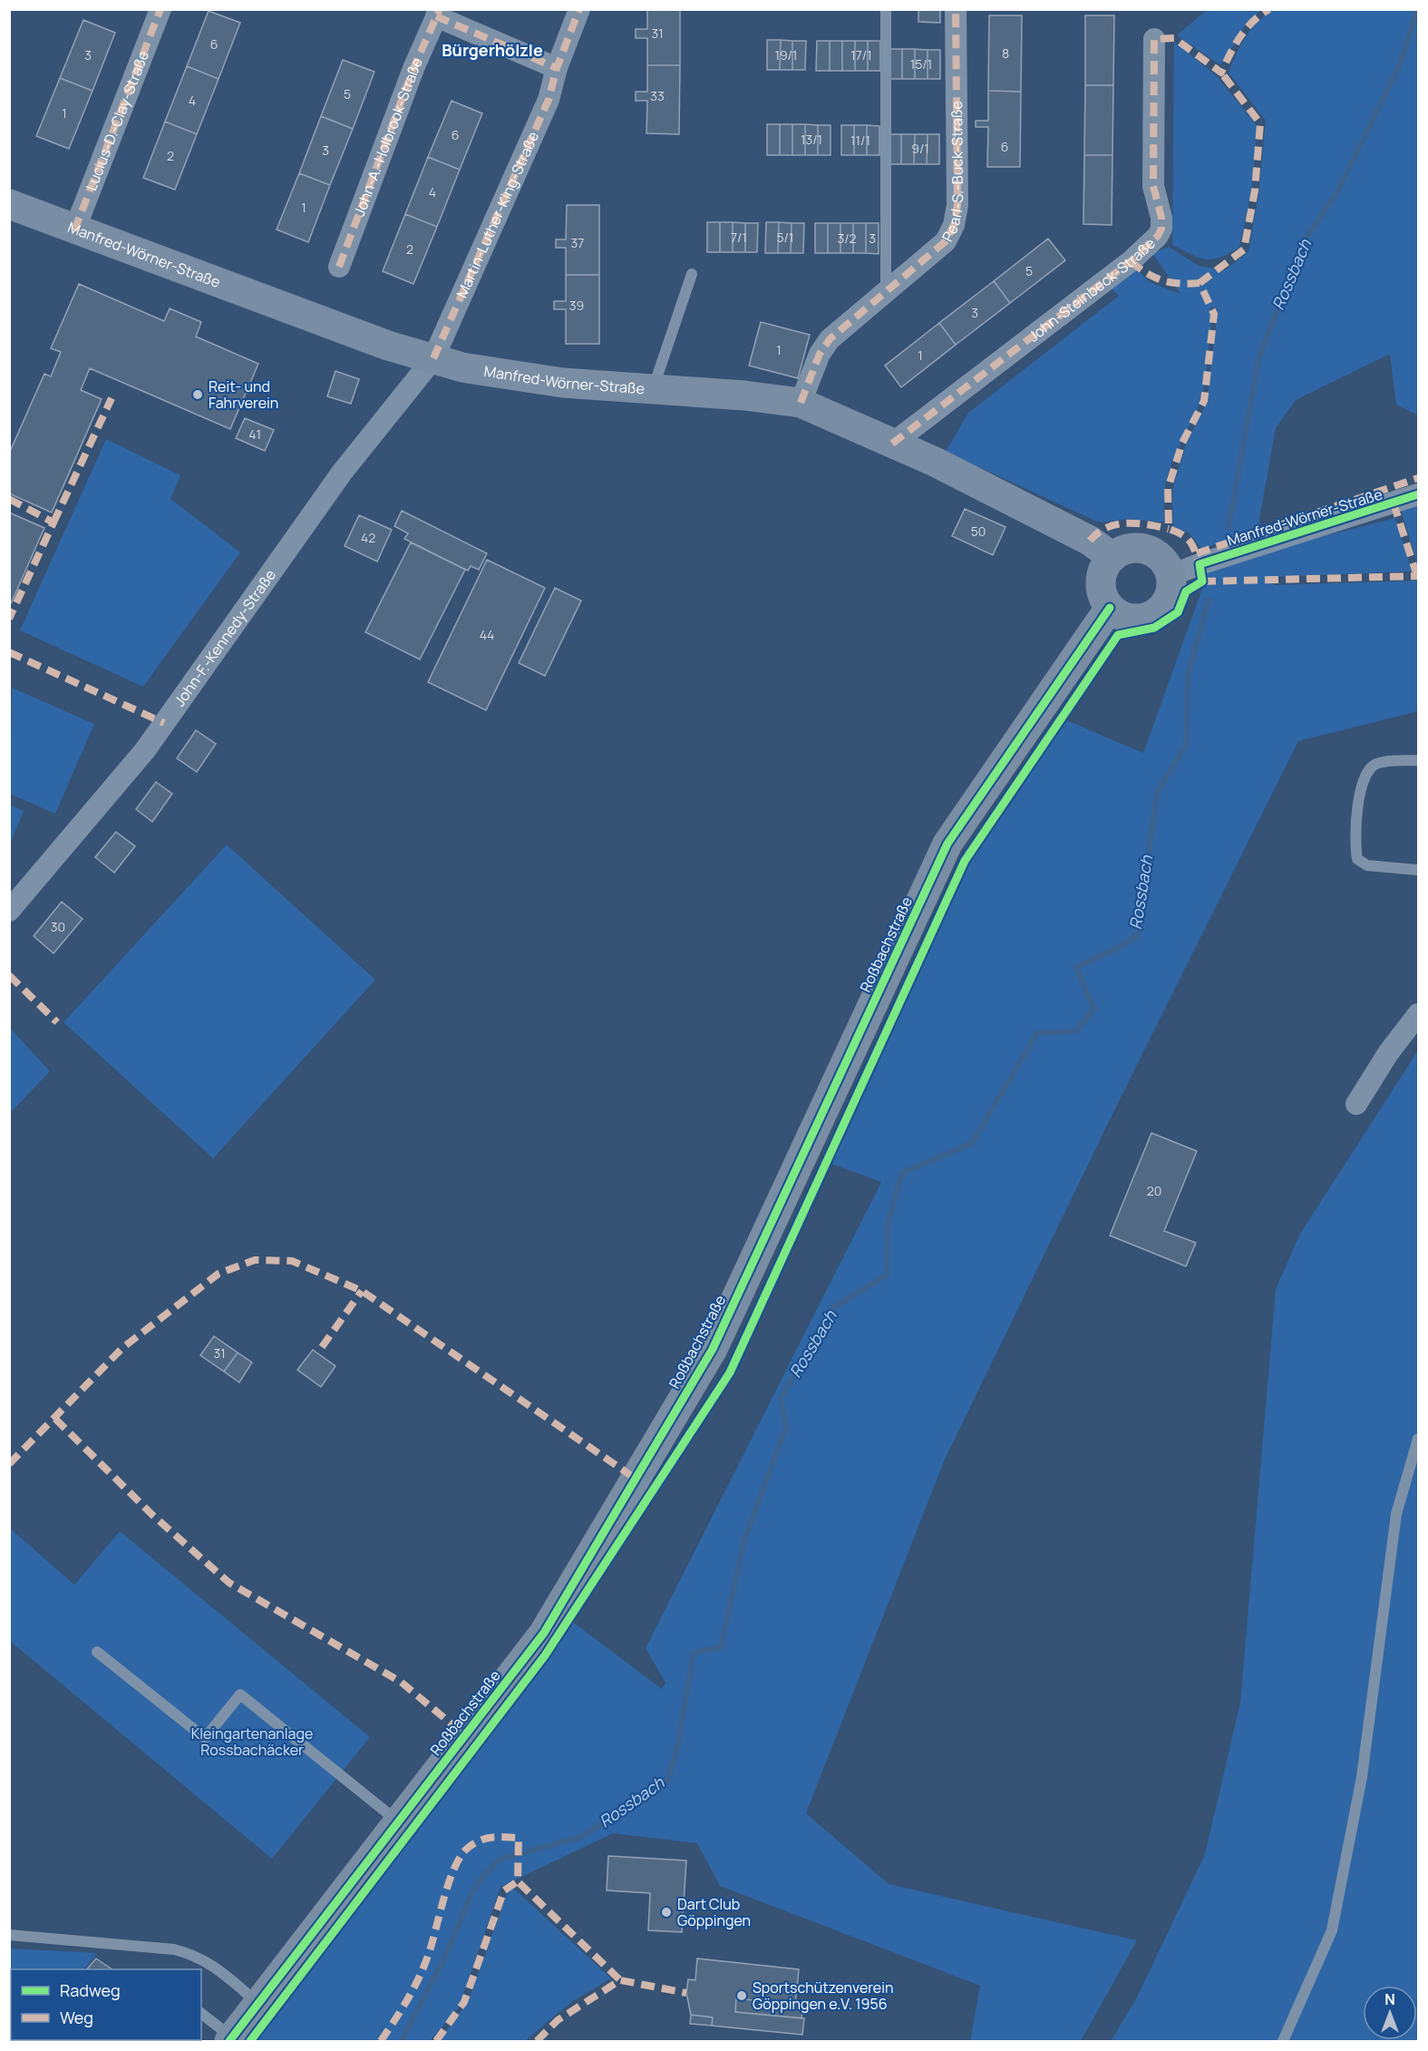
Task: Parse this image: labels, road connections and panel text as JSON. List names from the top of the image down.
{
  "streets": {
    "street": [
      "Lucius-D.-Clay-Straße",
      "John-A.-Holbrook-Straße",
      "Pearl-S.-Buck-Straße",
      "Martin-Luther-King-Straße",
      "Manfred-Wörner-Straße",
      "John-Steinbeck-Straße",
      "John-F.-Kennedy-Straße",
      "Roßbachstraße"
    ]
  },
  "crossings": [
    ["Lucius-D.-Clay-Straße", "Manfred-Wörner-Straße"],
    ["Pearl-S.-Buck-Straße", "Manfred-Wörner-Straße"],
    ["Martin-Luther-King-Straße", "Manfred-Wörner-Straße"],
    ["Martin-Luther-King-Straße", "John-F.-Kennedy-Straße"],
    ["Manfred-Wörner-Straße", "John-Steinbeck-Straße"],
    ["Manfred-Wörner-Straße", "John-F.-Kennedy-Straße"],
    ["Manfred-Wörner-Straße", "Roßbachstraße"]
  ],
  "districts": ["Bürgerhölzle"],
  "water": ["Rossbach"],
  "parks": ["Kleingartenanlage Rossbachäcker"],
  "places": ["Reit- und Fahrverein", "Dart Club Göppingen", "Sportschützenverein Göppingen e.V. 1956"],
  "house_numbers": [
    "31",
    "6",
    "8",
    "3",
    "19/1",
    "17/1",
    "15/1",
    "5",
    "33",
    "4",
    "1",
    "6",
    "13/1",
    "11/1",
    "6",
    "9/1",
    "3",
    "2",
    "4",
    "1",
    "7/1",
    "5/1",
    "3/2",
    "3",
    "37",
    "2",
    "5",
    "39",
    "3",
    "1",
    "1",
    "41",
    "50",
    "42",
    "44",
    "30",
    "20",
    "31"
  ],
  "legend": ["Radweg", "Weg"],
  "north": "top"
}
